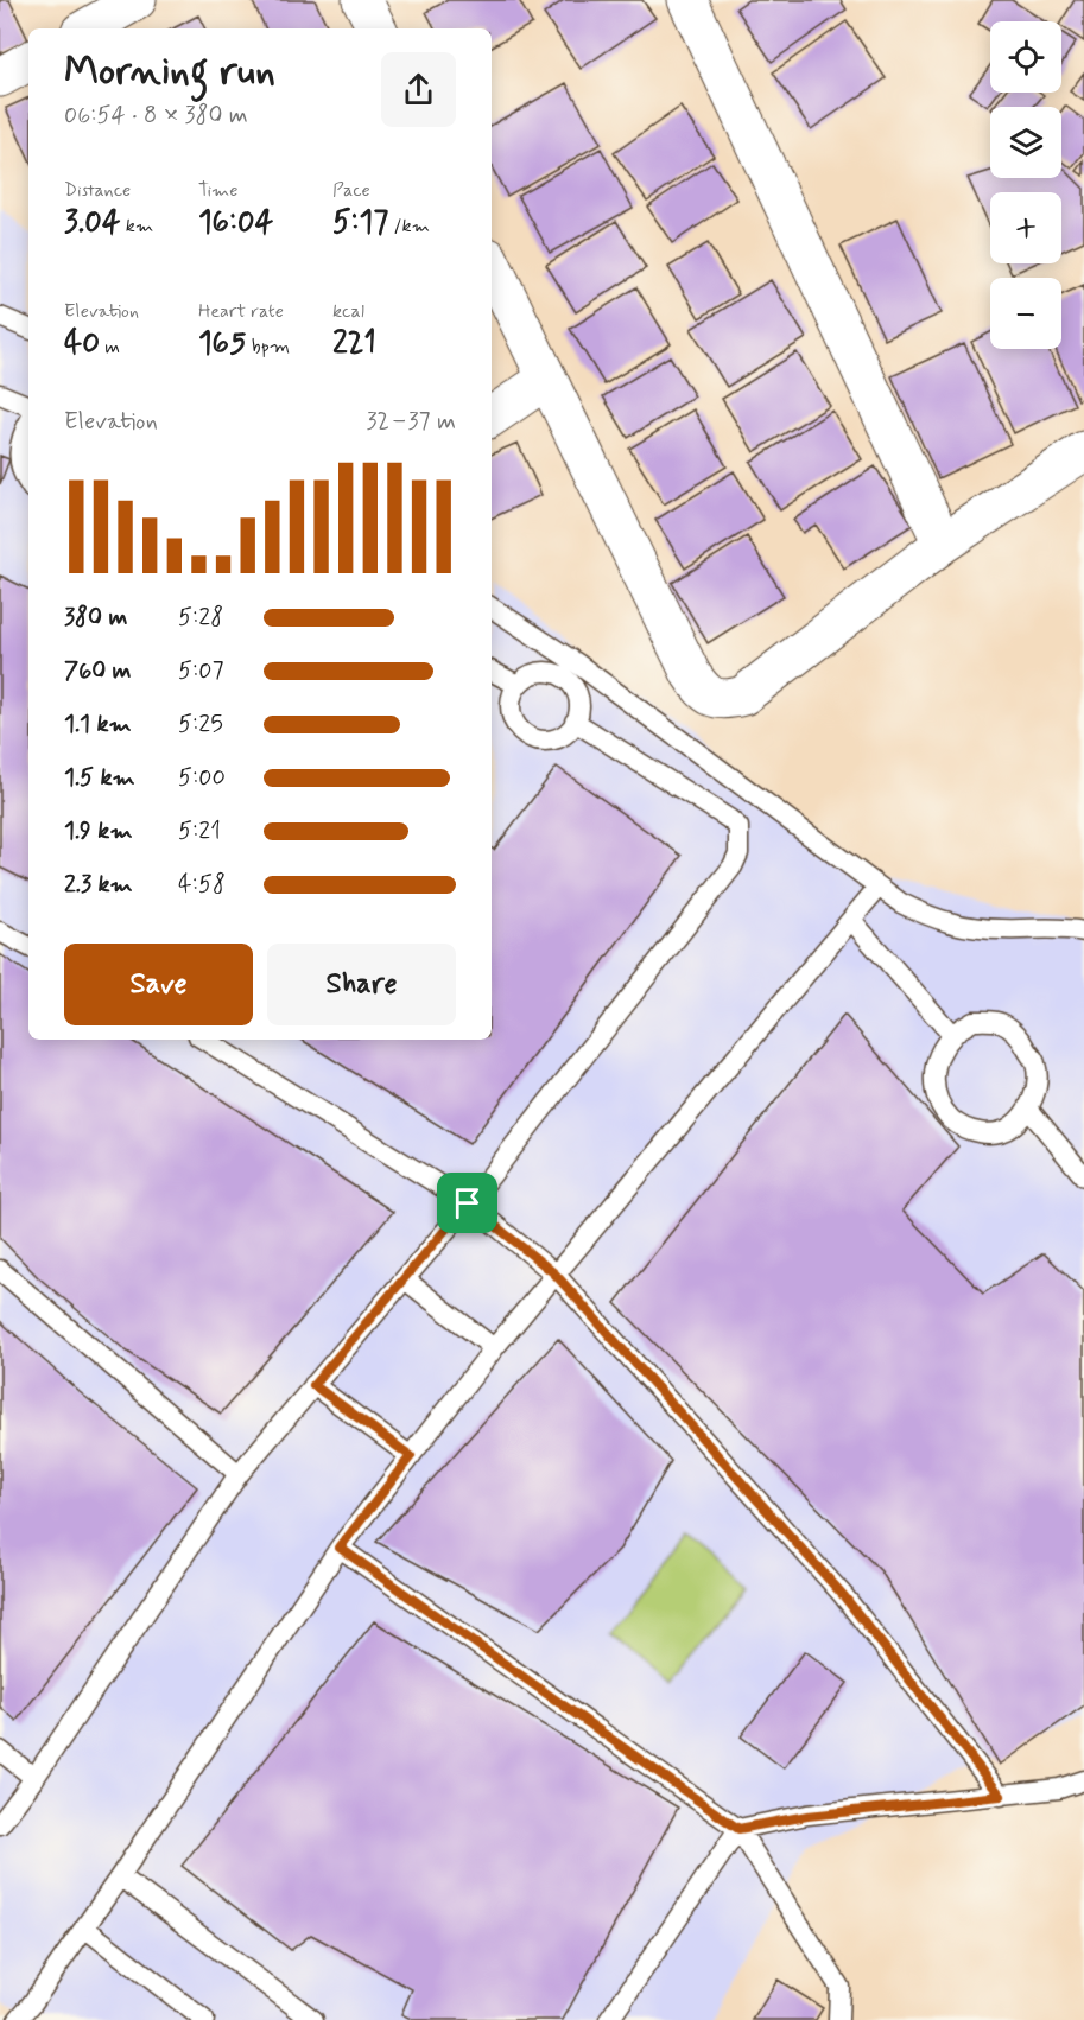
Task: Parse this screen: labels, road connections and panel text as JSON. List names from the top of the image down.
{
  "page": {
    "map_buttons": ["+", "−"],
    "heading": ["Morning run", "06:54 · 8 × 380 m"],
    "stats": [
      ["Distance", "3.04 km"],
      ["Time", "16:04"],
      ["Pace", "5:17 /km"],
      ["Elevation", "40 m"],
      ["Heart rate", "165 bpm"],
      ["kcal", "221"]
    ],
    "chart": ["Elevation", "32–37 m"],
    "list": [
      {
        "name": "380 m",
        "note": "5:28"
      },
      {
        "name": "760 m",
        "note": "5:07"
      },
      {
        "name": "1.1 km",
        "note": "5:25"
      },
      {
        "name": "1.5 km",
        "note": "5:00"
      },
      {
        "name": "1.9 km",
        "note": "5:21"
      },
      {
        "name": "2.3 km",
        "note": "4:58"
      }
    ],
    "buttons": ["Save", "Share"]
  }
}
